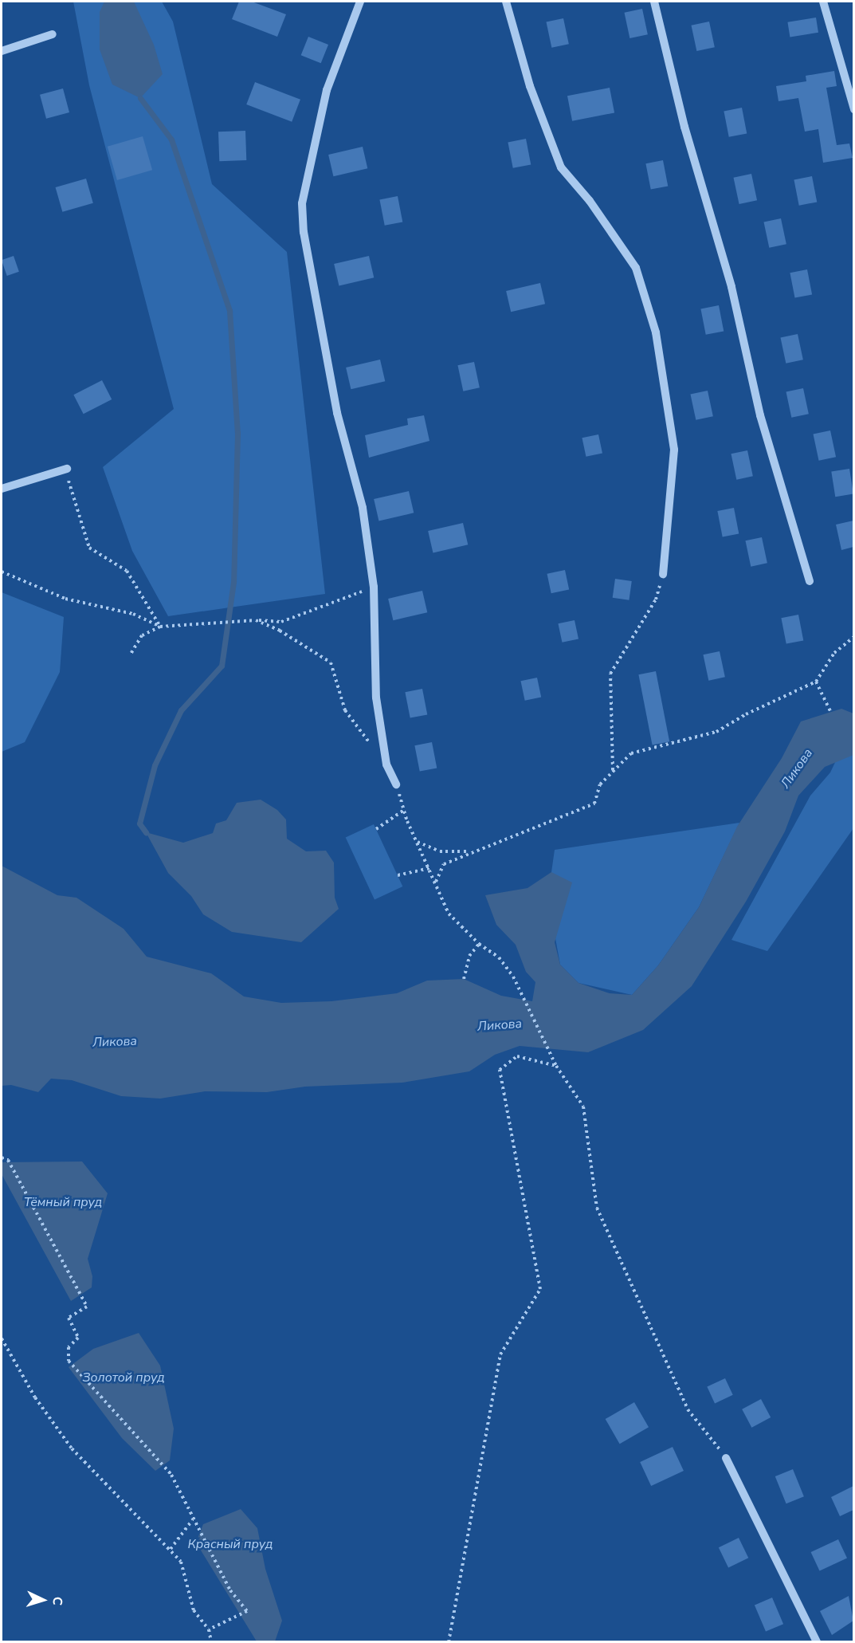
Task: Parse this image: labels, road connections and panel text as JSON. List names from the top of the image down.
{
  "water": [
    "Ликова",
    "Тёмный пруд",
    "Золотой пруд",
    "Красный пруд"
  ],
  "north": "right"
}
